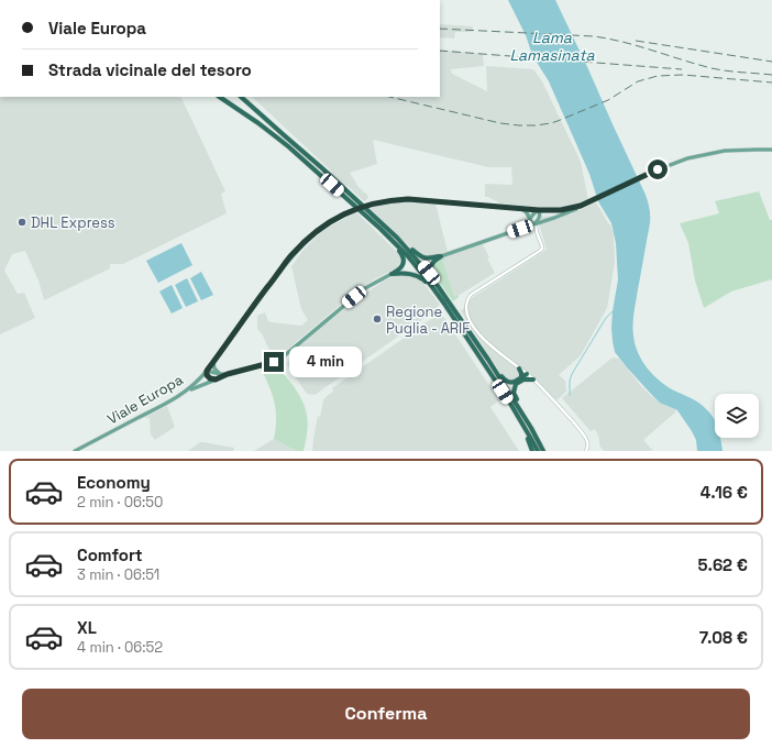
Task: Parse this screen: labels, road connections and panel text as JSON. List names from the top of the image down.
{
  "streets": {
    "main road": ["Viale Europa"]
  },
  "water": ["Lama Lamasinata"],
  "places": ["DHL Express", "Regione Puglia - ARIF"],
  "page": {
    "banner": ["Viale Europa", "Strada vicinale del tesoro"],
    "bubble": "4 min",
    "list": [
      {
        "name": "Economy",
        "note": "2 min · 06:50",
        "value": "4.16 €"
      },
      {
        "name": "Comfort",
        "note": "3 min · 06:51",
        "value": "5.62 €"
      },
      {
        "name": "XL",
        "note": "4 min · 06:52",
        "value": "7.08 €"
      }
    ],
    "buttons": "Conferma"
  }
}
